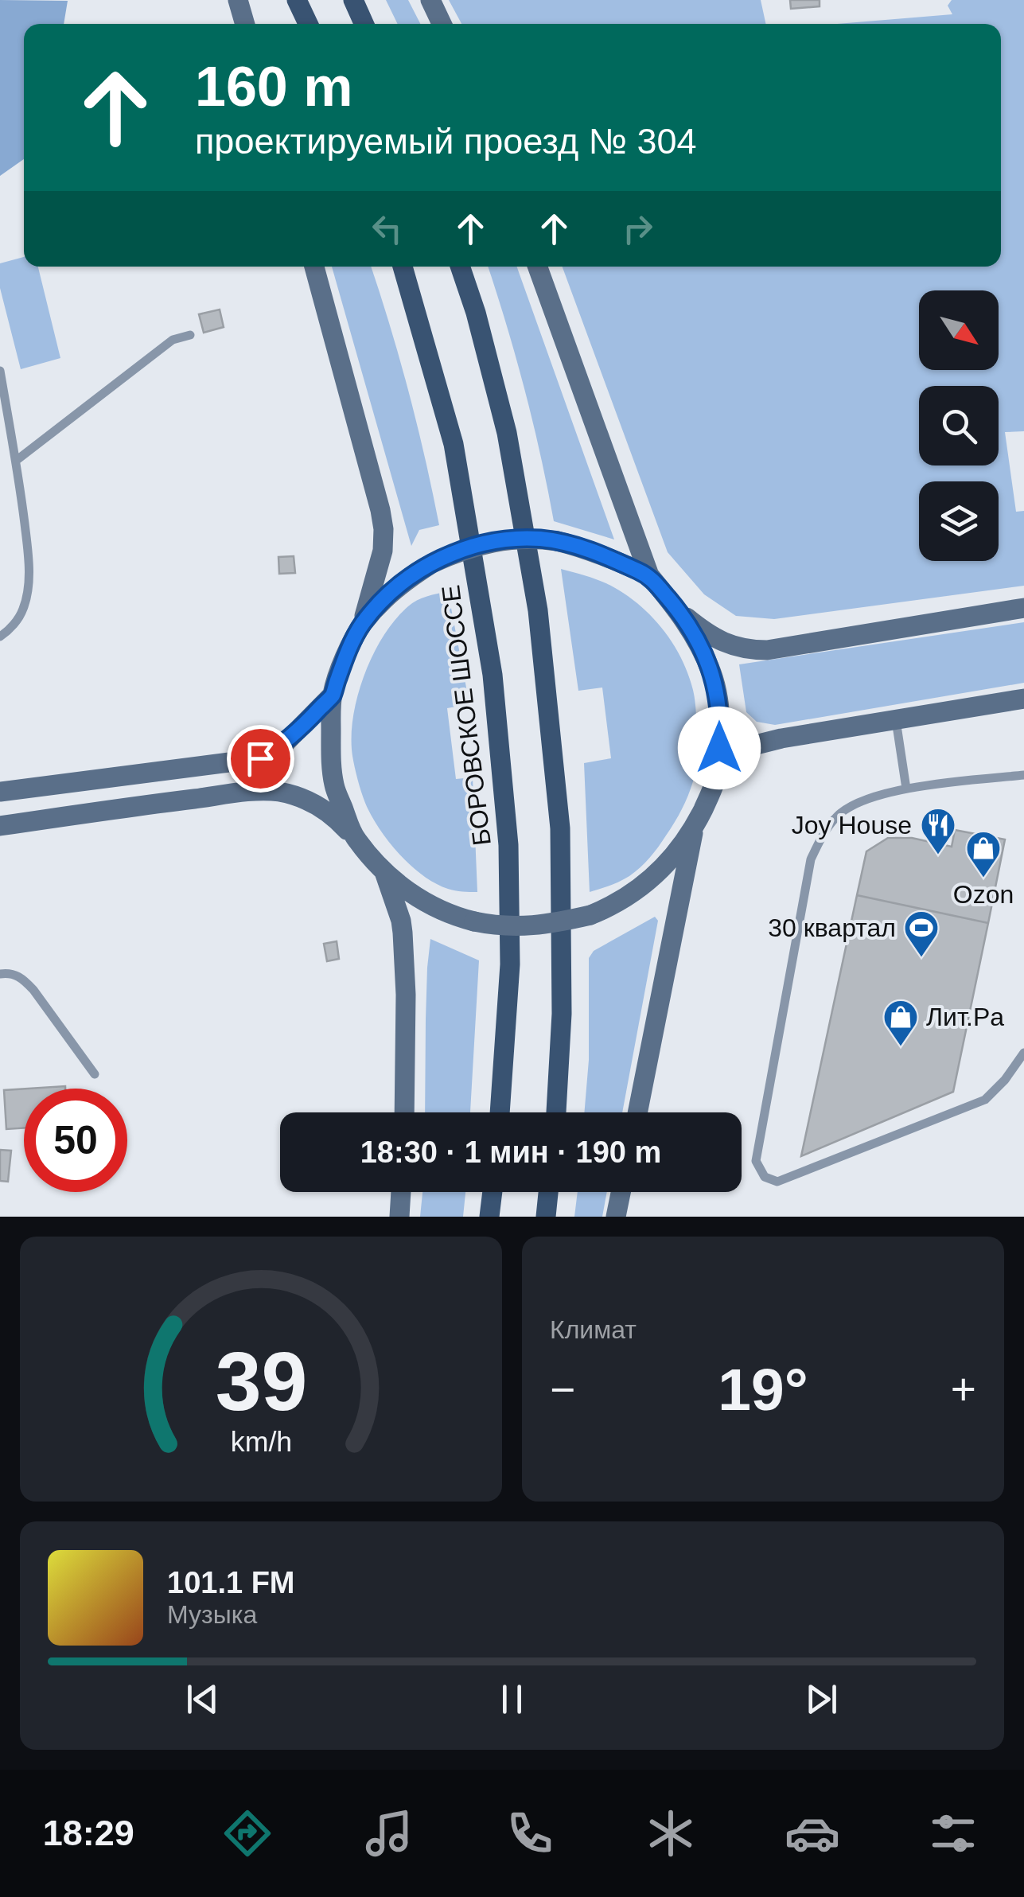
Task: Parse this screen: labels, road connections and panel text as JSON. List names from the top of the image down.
{
  "streets": {
    "main road": ["БОРОВСКОЕ ШОССЕ"]
  },
  "places": {
    "restaurant": ["Joy House"],
    "shop": ["Ozon", "Лит.Рa"],
    "sports": ["30 квартал"]
  },
  "north": "bottom right",
  "page": {
    "turn": ["160 m", "проектируемый проезд № 304"],
    "limit": "50",
    "trip": "18:30 · 1 мин · 190 m",
    "tile": "Климат",
    "heat": ["−", "19°", "+"],
    "song": ["101.1 FM", "Музыка"],
    "tabs": "18:29",
    "gauge": ["39", "km/h"]
  }
}
